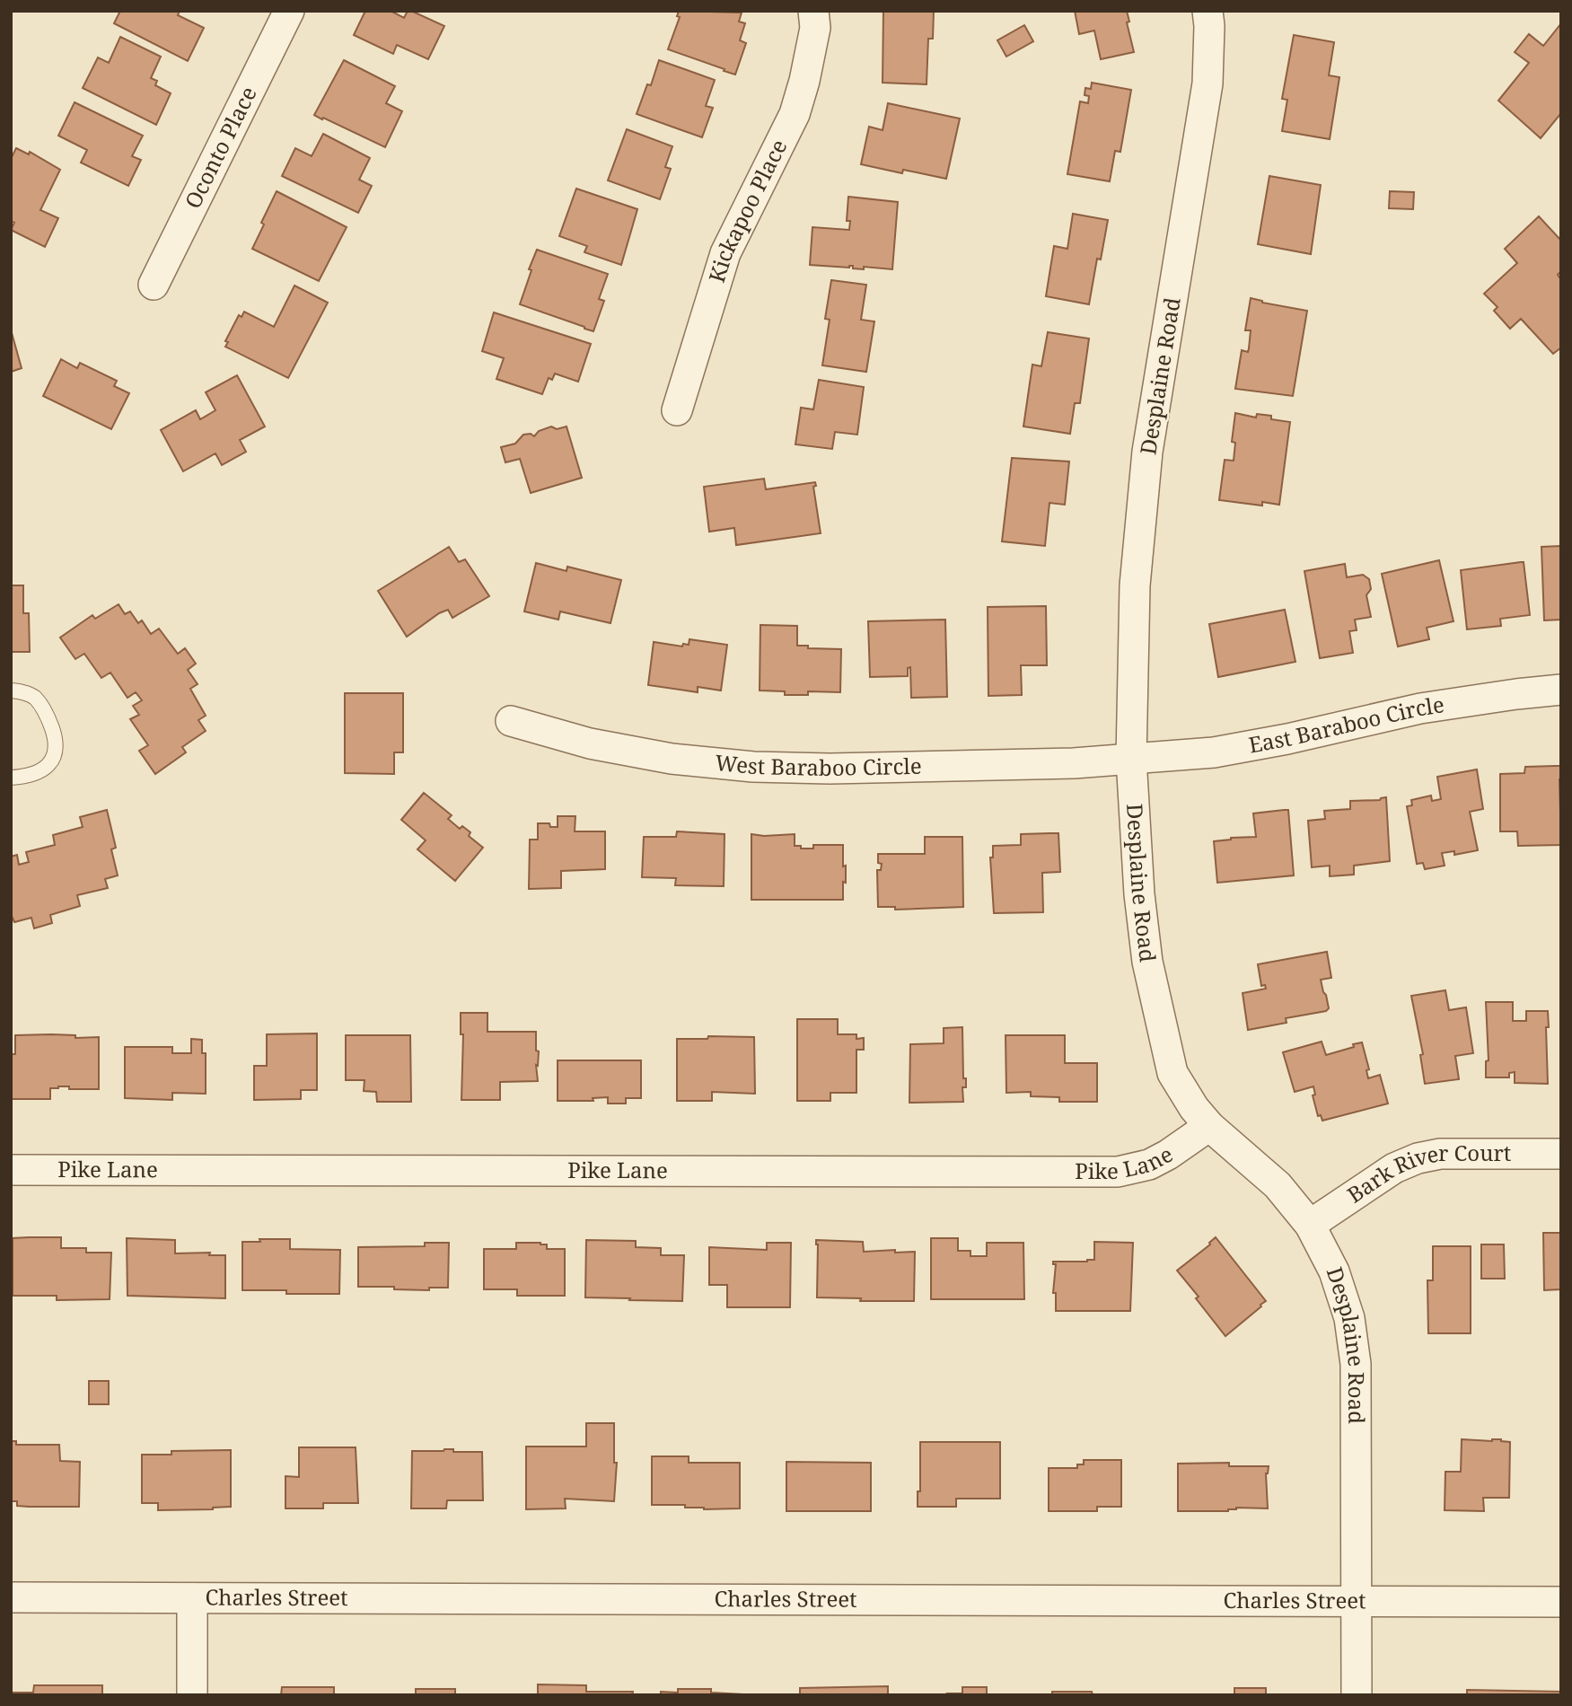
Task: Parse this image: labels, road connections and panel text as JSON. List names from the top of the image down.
{
  "streets": {
    "street": [
      "Oconto Place",
      "Kickapoo Place",
      "Desplaine Road",
      "East Baraboo Circle",
      "West Baraboo Circle",
      "Pike Lane",
      "Bark River Court",
      "Charles Street"
    ]
  },
  "crossings": [
    ["Desplaine Road", "East Baraboo Circle"],
    ["Desplaine Road", "West Baraboo Circle"],
    ["Desplaine Road", "Pike Lane"],
    ["Desplaine Road", "Bark River Court"],
    ["Desplaine Road", "Charles Street"],
    ["East Baraboo Circle", "West Baraboo Circle"]
  ]
}
